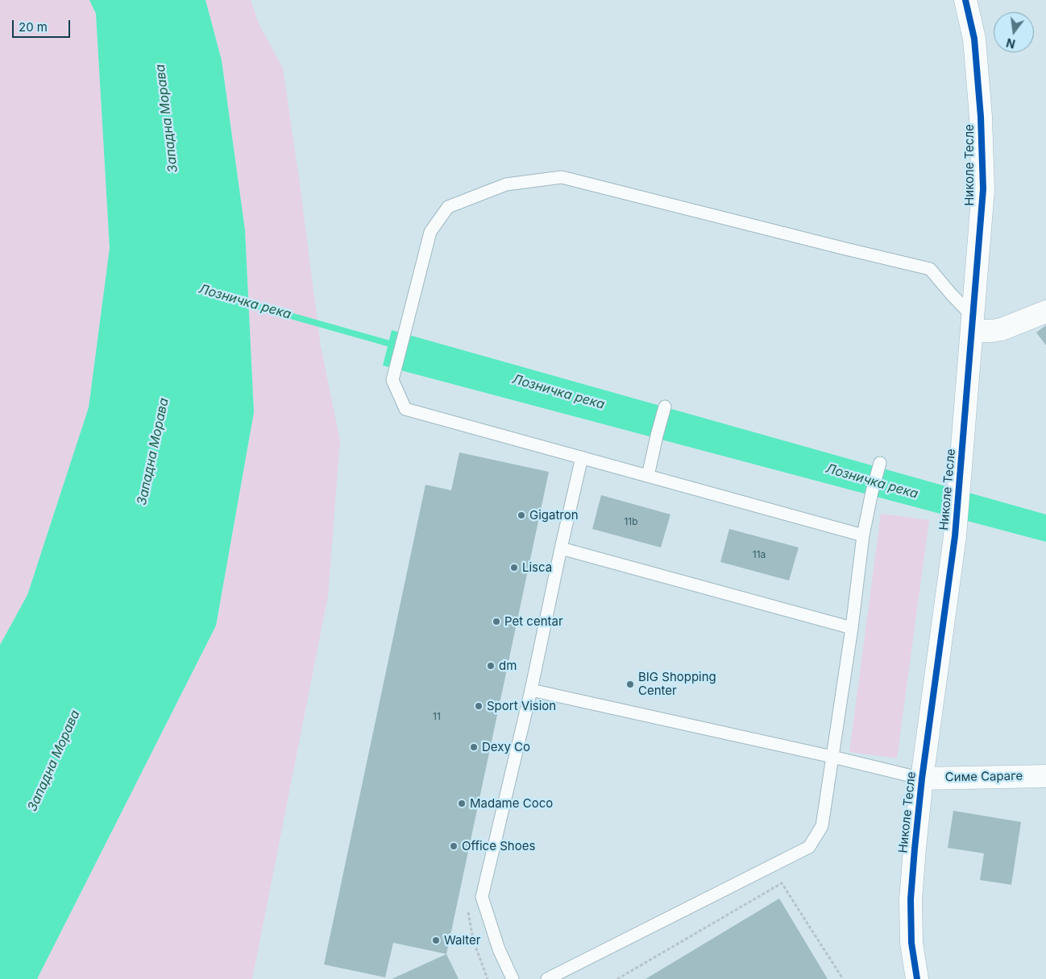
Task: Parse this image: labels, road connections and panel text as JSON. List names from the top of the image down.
{
  "streets": {
    "street": ["Николе Тесле", "Симе Сараге"]
  },
  "crossings": [
    ["Николе Тесле", "Симе Сараге"]
  ],
  "water": ["Западна Морава", "Лозничка река"],
  "places": [
    "Gigatron",
    "Lisca",
    "Pet centar",
    "dm",
    "BIG Shopping Center",
    "Sport Vision",
    "Dexy Co",
    "Madame Coco",
    "Office Shoes",
    "Walter"
  ],
  "house_numbers": ["11b", "11a", "11"],
  "scale_bar": "20 m",
  "north": "bottom"
}
